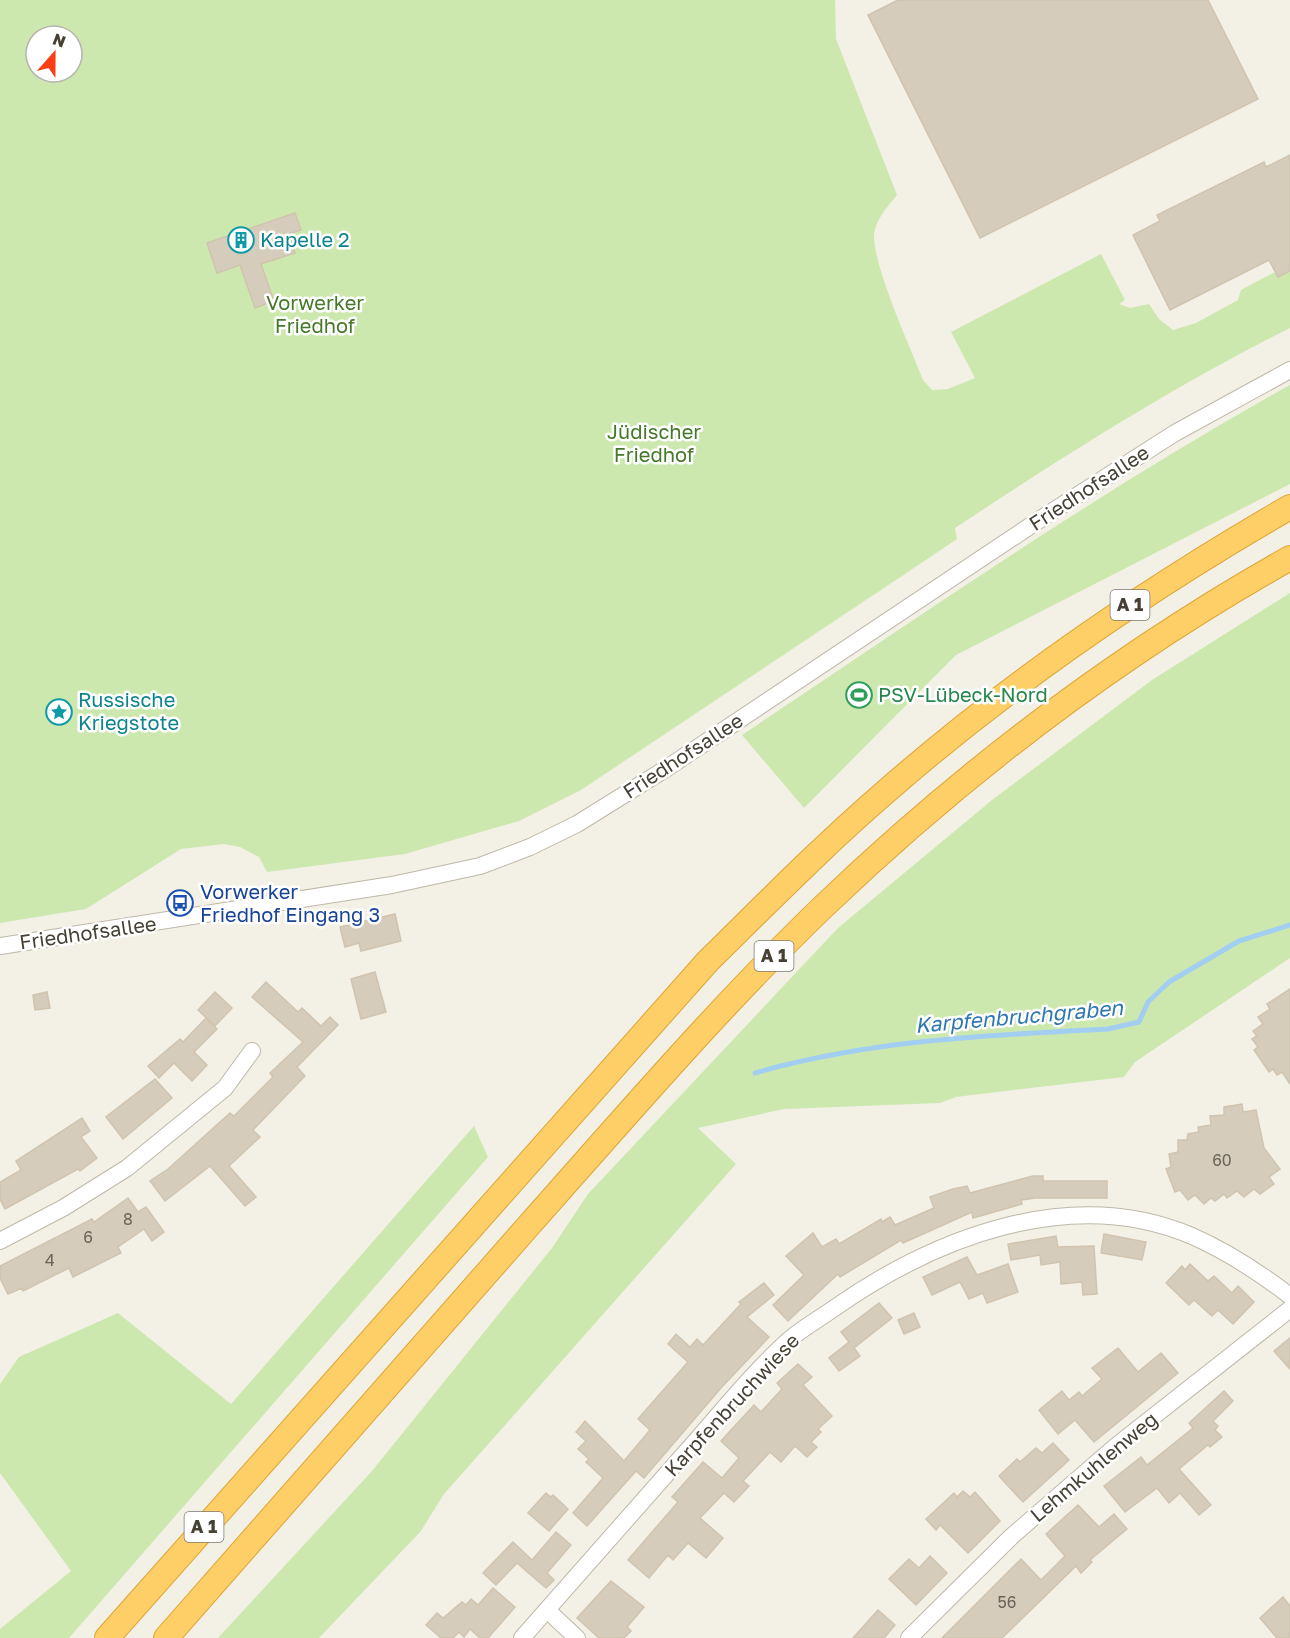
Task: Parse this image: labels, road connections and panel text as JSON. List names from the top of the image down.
{
  "streets": {
    "highway": ["A 1"],
    "street": ["Friedhofsallee", "Karpfenbruchwiese", "Lehmkuhlenweg"]
  },
  "water": ["Karpfenbruchgraben"],
  "parks": ["Vorwerker Friedhof", "Jüdischer Friedhof"],
  "places": {
    "building": ["Kapelle 2"],
    "sports": ["PSV-Lübeck-Nord"],
    "place": ["Russische Kriegstote"],
    "bus stop": ["Vorwerker Friedhof Eingang 3"]
  },
  "house_numbers": [
    "60",
    "8",
    "6",
    "4",
    "56"
  ],
  "north": "top"
}
